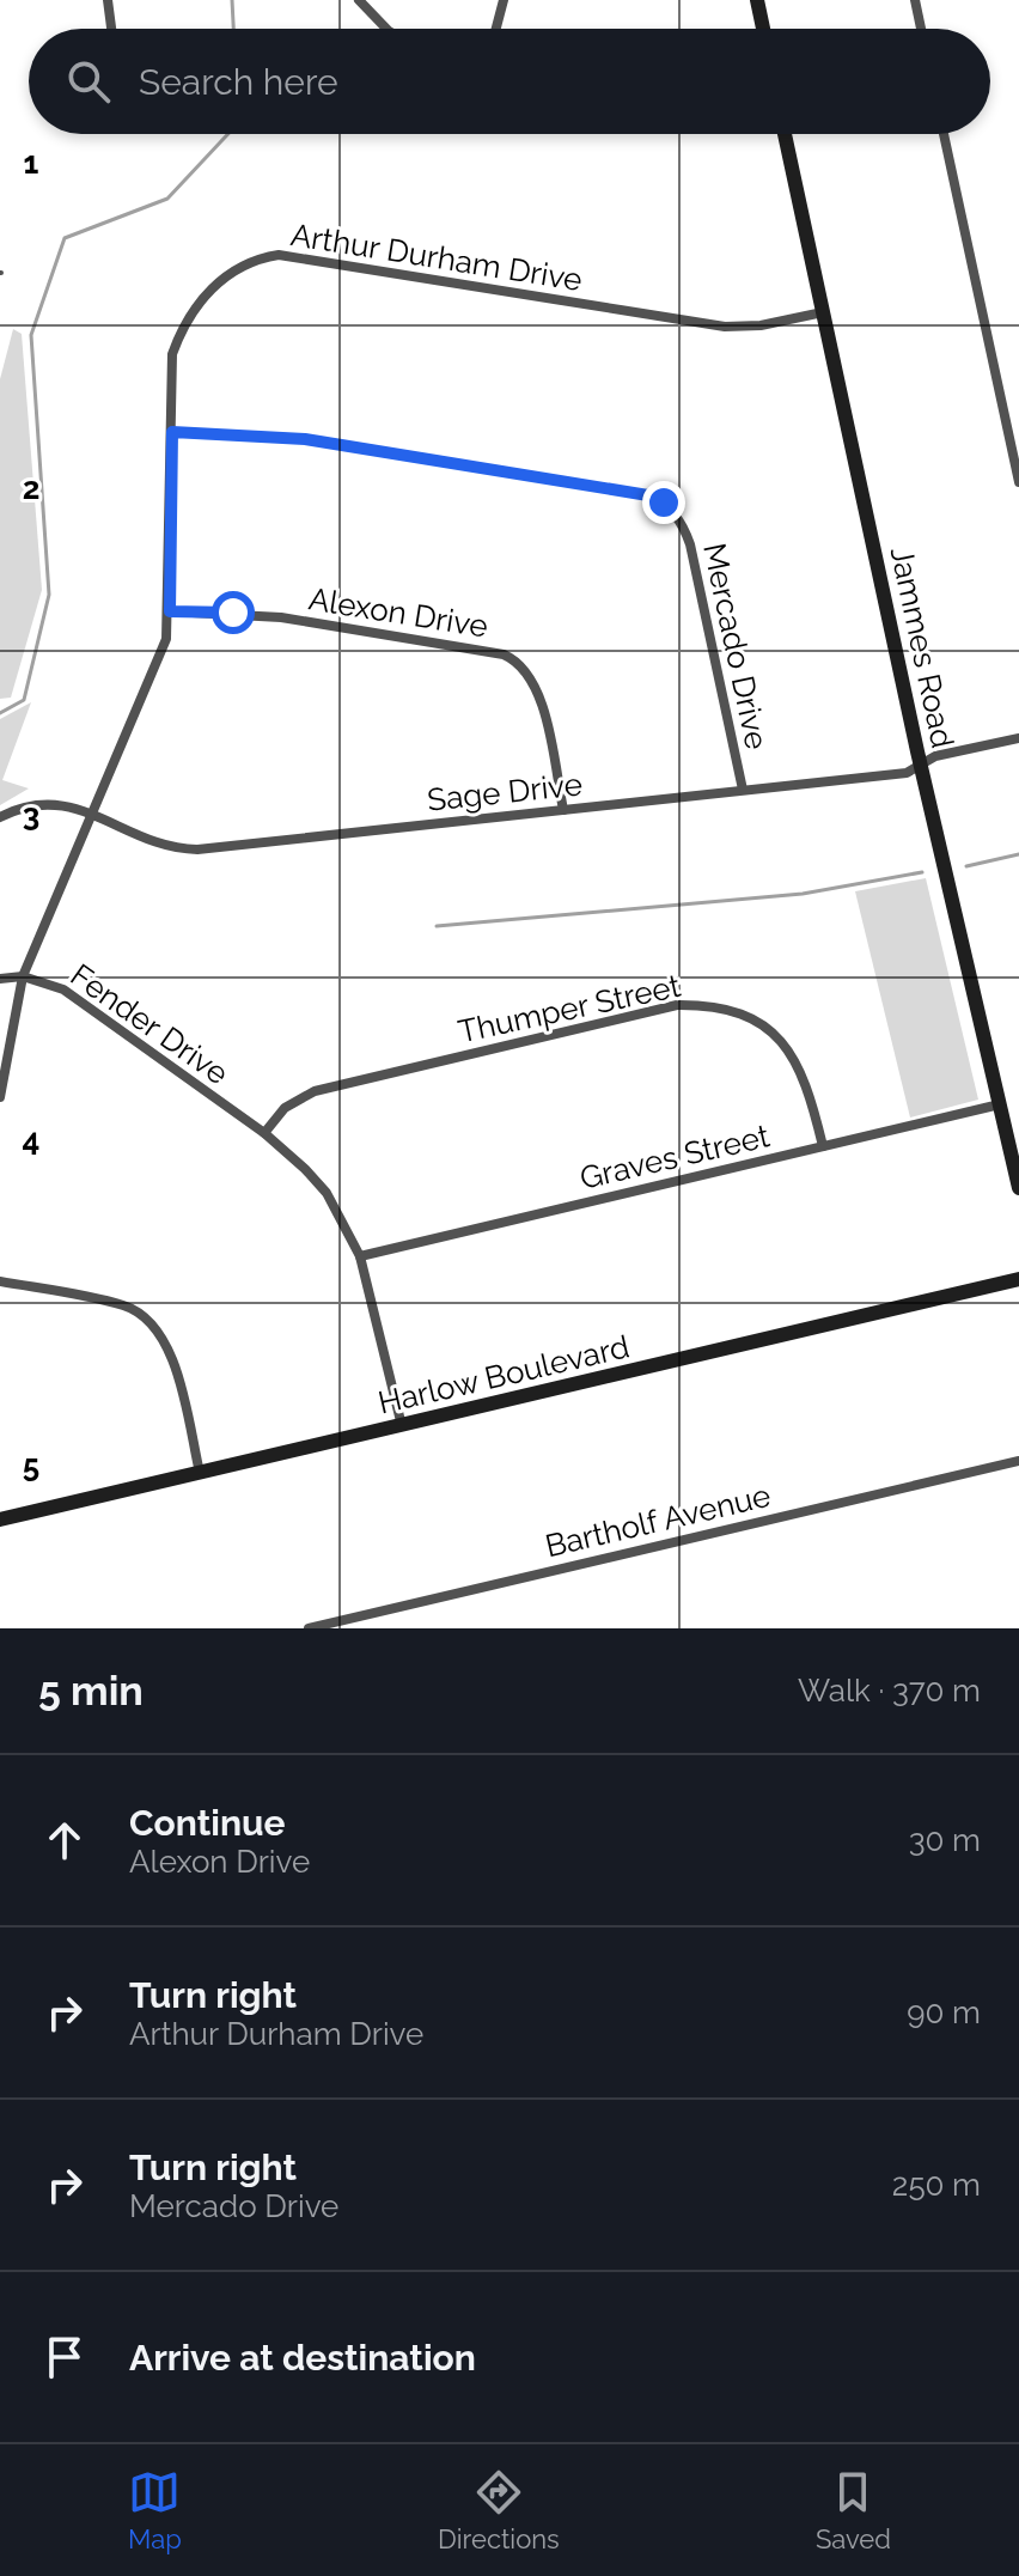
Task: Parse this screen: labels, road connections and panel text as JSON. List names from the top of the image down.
{
  "streets": {
    "street": [
      "Arthur Durham Drive",
      "Alexon Drive",
      "Mercado Drive",
      "Jammes Road",
      "Sage Drive",
      "Thumper Street",
      "Fender Drive",
      "Graves Street",
      "Harlow Boulevard",
      "Bartholf Avenue"
    ]
  },
  "crossings": [
    ["Arthur Durham Drive", "Alexon Drive"],
    ["Arthur Durham Drive", "Mercado Drive"],
    ["Arthur Durham Drive", "Jammes Road"],
    ["Arthur Durham Drive", "Sage Drive"],
    ["Arthur Durham Drive", "Fender Drive"],
    ["Alexon Drive", "Sage Drive"],
    ["Mercado Drive", "Sage Drive"],
    ["Jammes Road", "Sage Drive"],
    ["Jammes Road", "Graves Street"],
    ["Thumper Street", "Fender Drive"],
    ["Thumper Street", "Graves Street"],
    ["Fender Drive", "Graves Street"],
    ["Fender Drive", "Harlow Boulevard"]
  ],
  "page": {
    "search": "Search here",
    "heading": ["5 min", "Walk · 370 m"],
    "list": [
      ["Continue", "Alexon Drive", "30 m"],
      ["Turn right", "Arthur Durham Drive", "90 m"],
      ["Turn right", "Mercado Drive", "250 m"],
      "Arrive at destination"
    ],
    "nav": ["Map", "Directions", "Saved"]
  },
  "grid": {
    "rows": [
      "1",
      "2",
      "3",
      "4",
      "5"
    ]
  }
}
